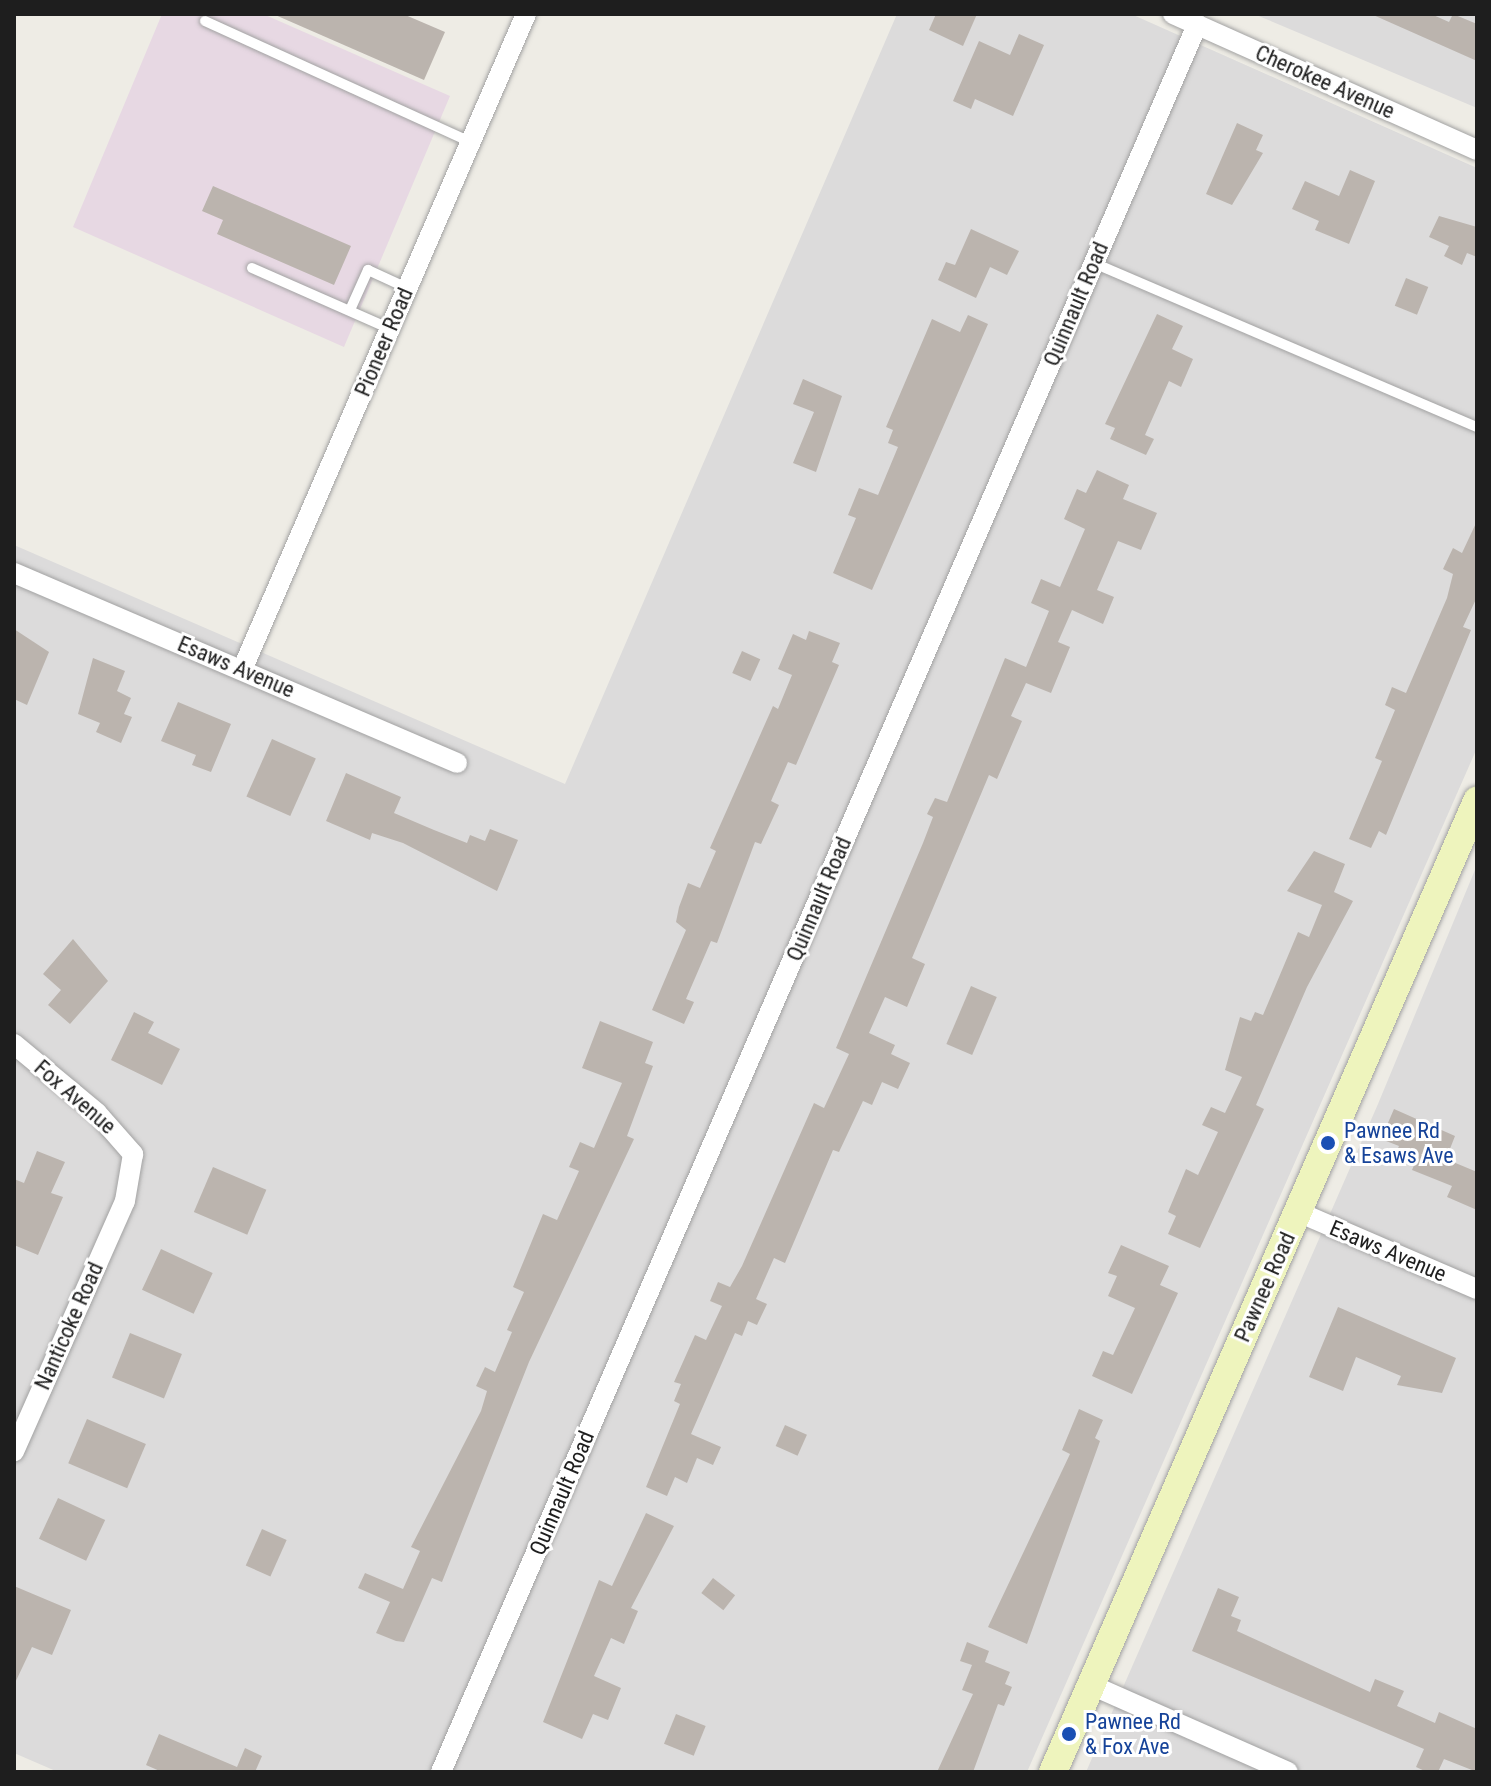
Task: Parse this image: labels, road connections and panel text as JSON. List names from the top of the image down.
{
  "streets": {
    "street": [
      "Cherokee Avenue",
      "Quinnault Road",
      "Pioneer Road",
      "Esaws Avenue",
      "Fox Avenue",
      "Pawnee Road",
      "Nanticoke Road"
    ]
  },
  "crossings": [
    ["Cherokee Avenue", "Quinnault Road"],
    ["Pioneer Road", "Esaws Avenue"],
    ["Esaws Avenue", "Pawnee Road"],
    ["Fox Avenue", "Nanticoke Road"]
  ],
  "places": ["Pawnee Rd & Esaws Ave", "Pawnee Rd & Fox Ave"]
}
